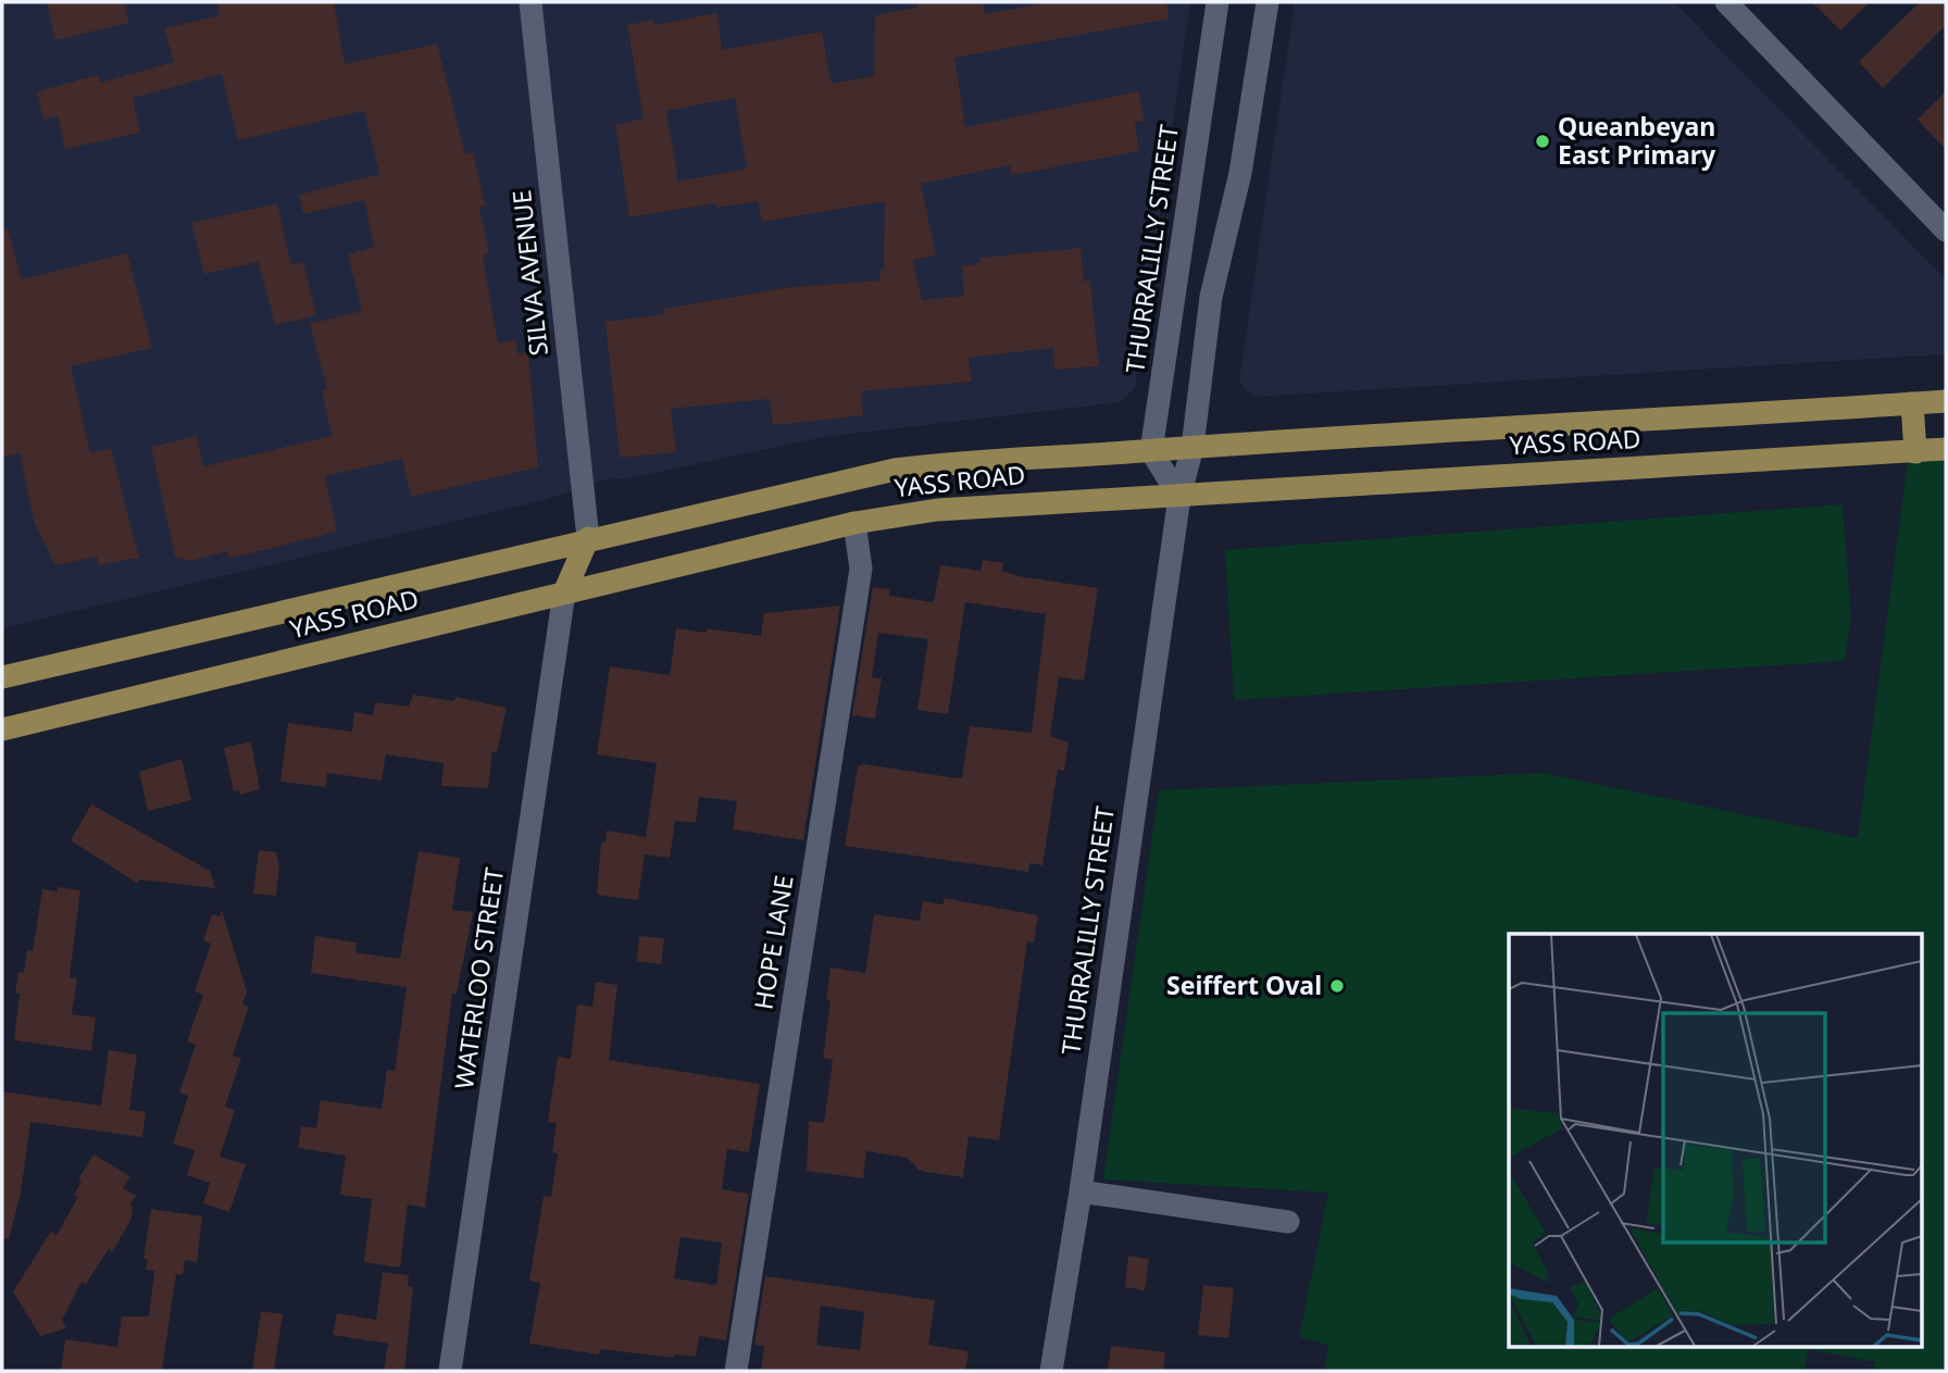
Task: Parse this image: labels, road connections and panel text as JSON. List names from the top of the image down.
{
  "streets": {
    "main road": ["YASS ROAD"],
    "street": [
      "THURRALILLY STREET",
      "SILVA AVENUE",
      "HOPE LANE",
      "WATERLOO STREET"
    ]
  },
  "crossings": [
    ["THURRALILLY STREET", "YASS ROAD"],
    ["SILVA AVENUE", "YASS ROAD"],
    ["YASS ROAD", "HOPE LANE"],
    ["YASS ROAD", "WATERLOO STREET"]
  ],
  "places": ["Queanbeyan East Primary", "Seiffert Oval"]
}
